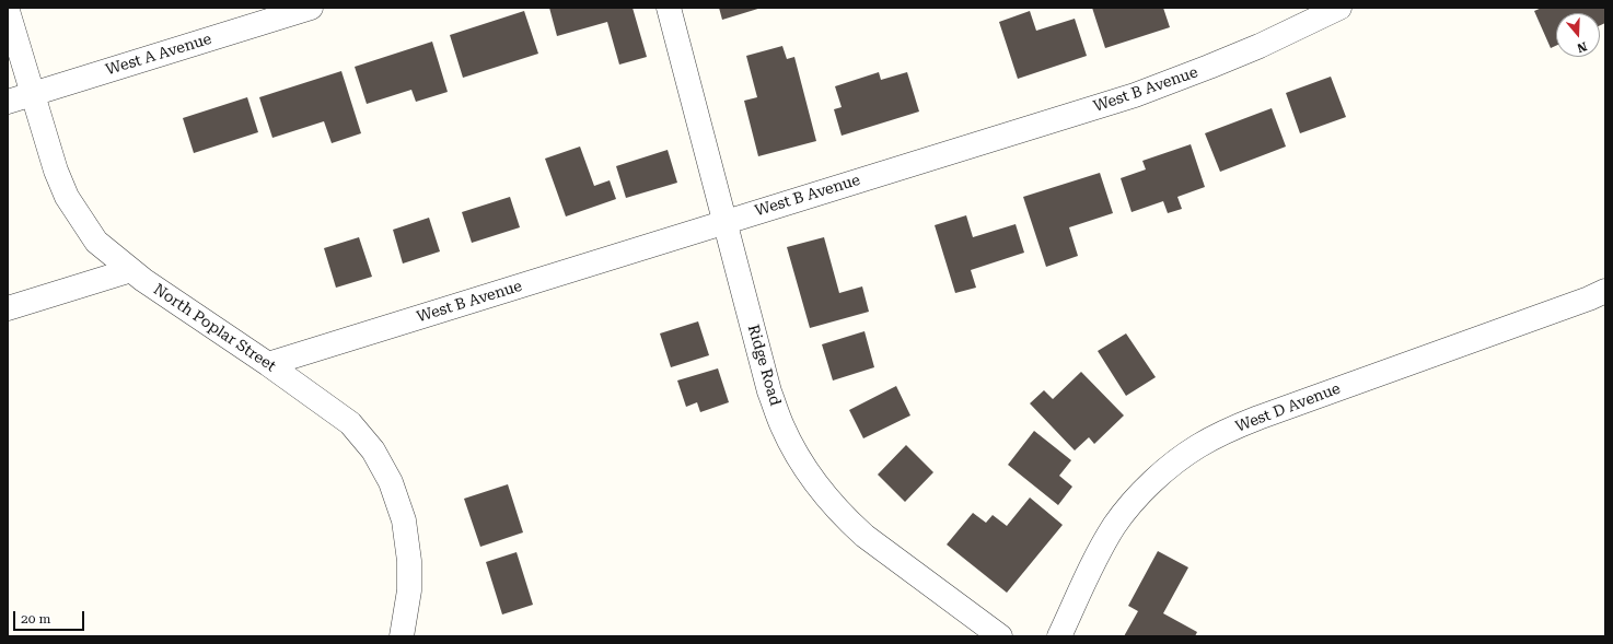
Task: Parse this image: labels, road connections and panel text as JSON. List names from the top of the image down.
{
  "streets": {
    "street": [
      "West A Avenue",
      "West B Avenue",
      "North Poplar Street",
      "Ridge Road",
      "West D Avenue"
    ]
  },
  "crossings": [
    ["West A Avenue", "North Poplar Street"],
    ["West B Avenue", "North Poplar Street"],
    ["West B Avenue", "Ridge Road"]
  ],
  "scale_bar": "20 m",
  "north": "bottom"
}
